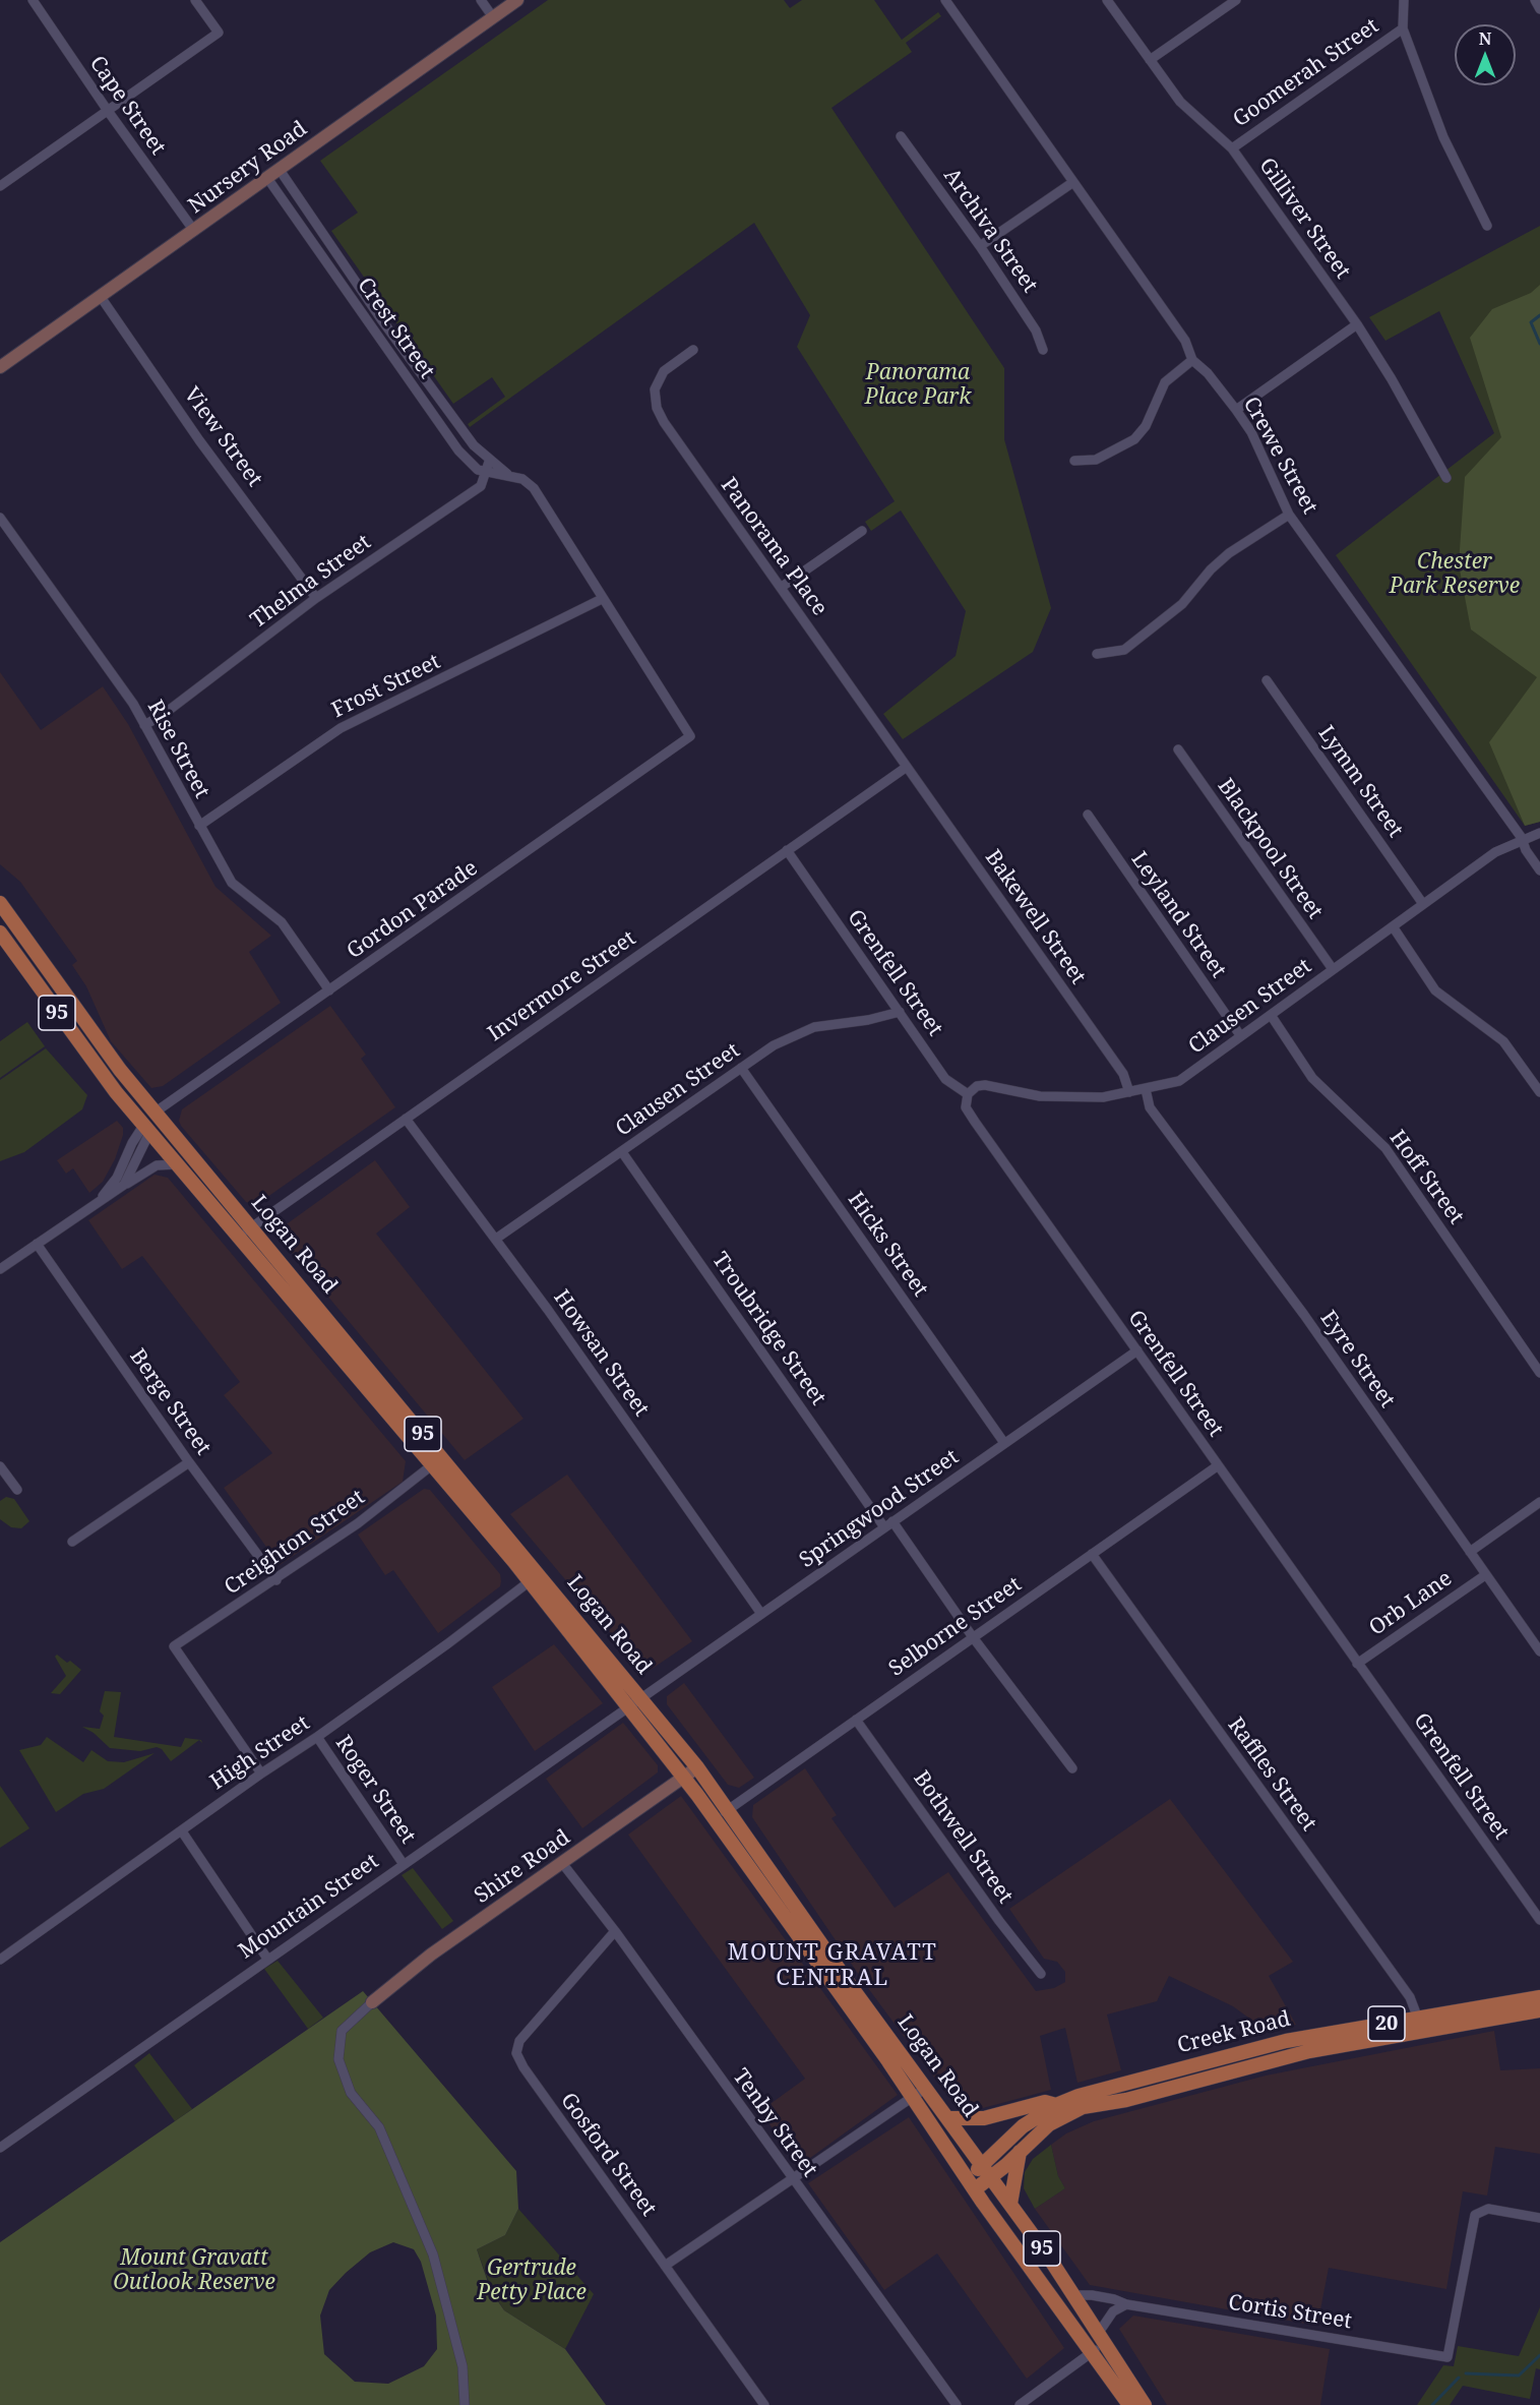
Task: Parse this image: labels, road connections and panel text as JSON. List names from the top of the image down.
{
  "streets": {
    "main road": [
      "Nursery Road",
      "95",
      "Logan Road",
      "Shire Road",
      "20",
      "Creek Road"
    ],
    "street": [
      "Goomerah Street",
      "Cape Street",
      "Gilliver Street",
      "Archiva Street",
      "Crest Street",
      "View Street",
      "Crewe Street",
      "Panorama Place",
      "Thelma Street",
      "Frost Street",
      "Rise Street",
      "Lymm Street",
      "Blackpool Street",
      "Gordon Parade",
      "Leyland Street",
      "Bakewell Street",
      "Grenfell Street",
      "Invermore Street",
      "Clausen Street",
      "Hoff Street",
      "Hicks Street",
      "Troubridge Street",
      "Howsan Street",
      "Eyre Street",
      "Berge Street",
      "Springwood Street",
      "Creighton Street",
      "Orb Lane",
      "Selborne Street",
      "High Street",
      "Raffles Street",
      "Roger Street",
      "Bothwell Street",
      "Mountain Street",
      "Tenby Street",
      "Gosford Street",
      "Cortis Street"
    ]
  },
  "crossings": [
    ["Goomerah Street", "Gilliver Street"],
    ["Cape Street", "Nursery Road"],
    ["Nursery Road", "Crest Street"],
    ["Nursery Road", "View Street"],
    ["Crest Street", "Thelma Street"],
    ["Crest Street", "Frost Street"],
    ["Crest Street", "Gordon Parade"],
    ["View Street", "Thelma Street"],
    ["Crewe Street", "Clausen Street"],
    ["Panorama Place", "Bakewell Street"],
    ["Panorama Place", "Invermore Street"],
    ["Thelma Street", "Rise Street"],
    ["Frost Street", "Rise Street"],
    ["Rise Street", "Gordon Parade"],
    ["Lymm Street", "Clausen Street"],
    ["Blackpool Street", "Clausen Street"],
    ["Gordon Parade", "Logan Road"],
    ["Leyland Street", "Clausen Street"],
    ["Bakewell Street", "Invermore Street"],
    ["Bakewell Street", "Clausen Street"],
    ["Grenfell Street", "Invermore Street"],
    ["Grenfell Street", "Clausen Street"],
    ["Grenfell Street", "Springwood Street"],
    ["Grenfell Street", "Orb Lane"],
    ["Grenfell Street", "Selborne Street"],
    ["Invermore Street", "Logan Road"],
    ["Invermore Street", "Howsan Street"],
    ["Clausen Street", "Hoff Street"],
    ["Clausen Street", "Hicks Street"],
    ["Clausen Street", "Troubridge Street"],
    ["Clausen Street", "Howsan Street"],
    ["Clausen Street", "Eyre Street"],
    ["Logan Road", "Springwood Street"],
    ["Logan Road", "Creighton Street"],
    ["Logan Road", "Selborne Street"],
    ["Logan Road", "High Street"],
    ["Logan Road", "Shire Road"],
    ["Logan Road", "Mountain Street"],
    ["Logan Road", "Creek Road"],
    ["Logan Road", "Cortis Street"],
    ["Hicks Street", "Springwood Street"],
    ["Troubridge Street", "Springwood Street"],
    ["Troubridge Street", "Selborne Street"],
    ["Howsan Street", "Springwood Street"],
    ["Eyre Street", "Orb Lane"],
    ["Berge Street", "Creighton Street"],
    ["Springwood Street", "Mountain Street"],
    ["Creighton Street", "High Street"],
    ["Selborne Street", "Raffles Street"],
    ["Selborne Street", "Bothwell Street"],
    ["High Street", "Roger Street"],
    ["Raffles Street", "Creek Road"],
    ["Roger Street", "Mountain Street"],
    ["Shire Road", "Tenby Street"],
    ["Tenby Street", "Gosford Street"]
  ],
  "districts": ["MOUNT GRAVATT CENTRAL"],
  "parks": [
    "Panorama Place Park",
    "Chester Park Reserve",
    "Mount Gravatt Outlook Reserve",
    "Gertrude Petty Place"
  ],
  "north": "top"
}
